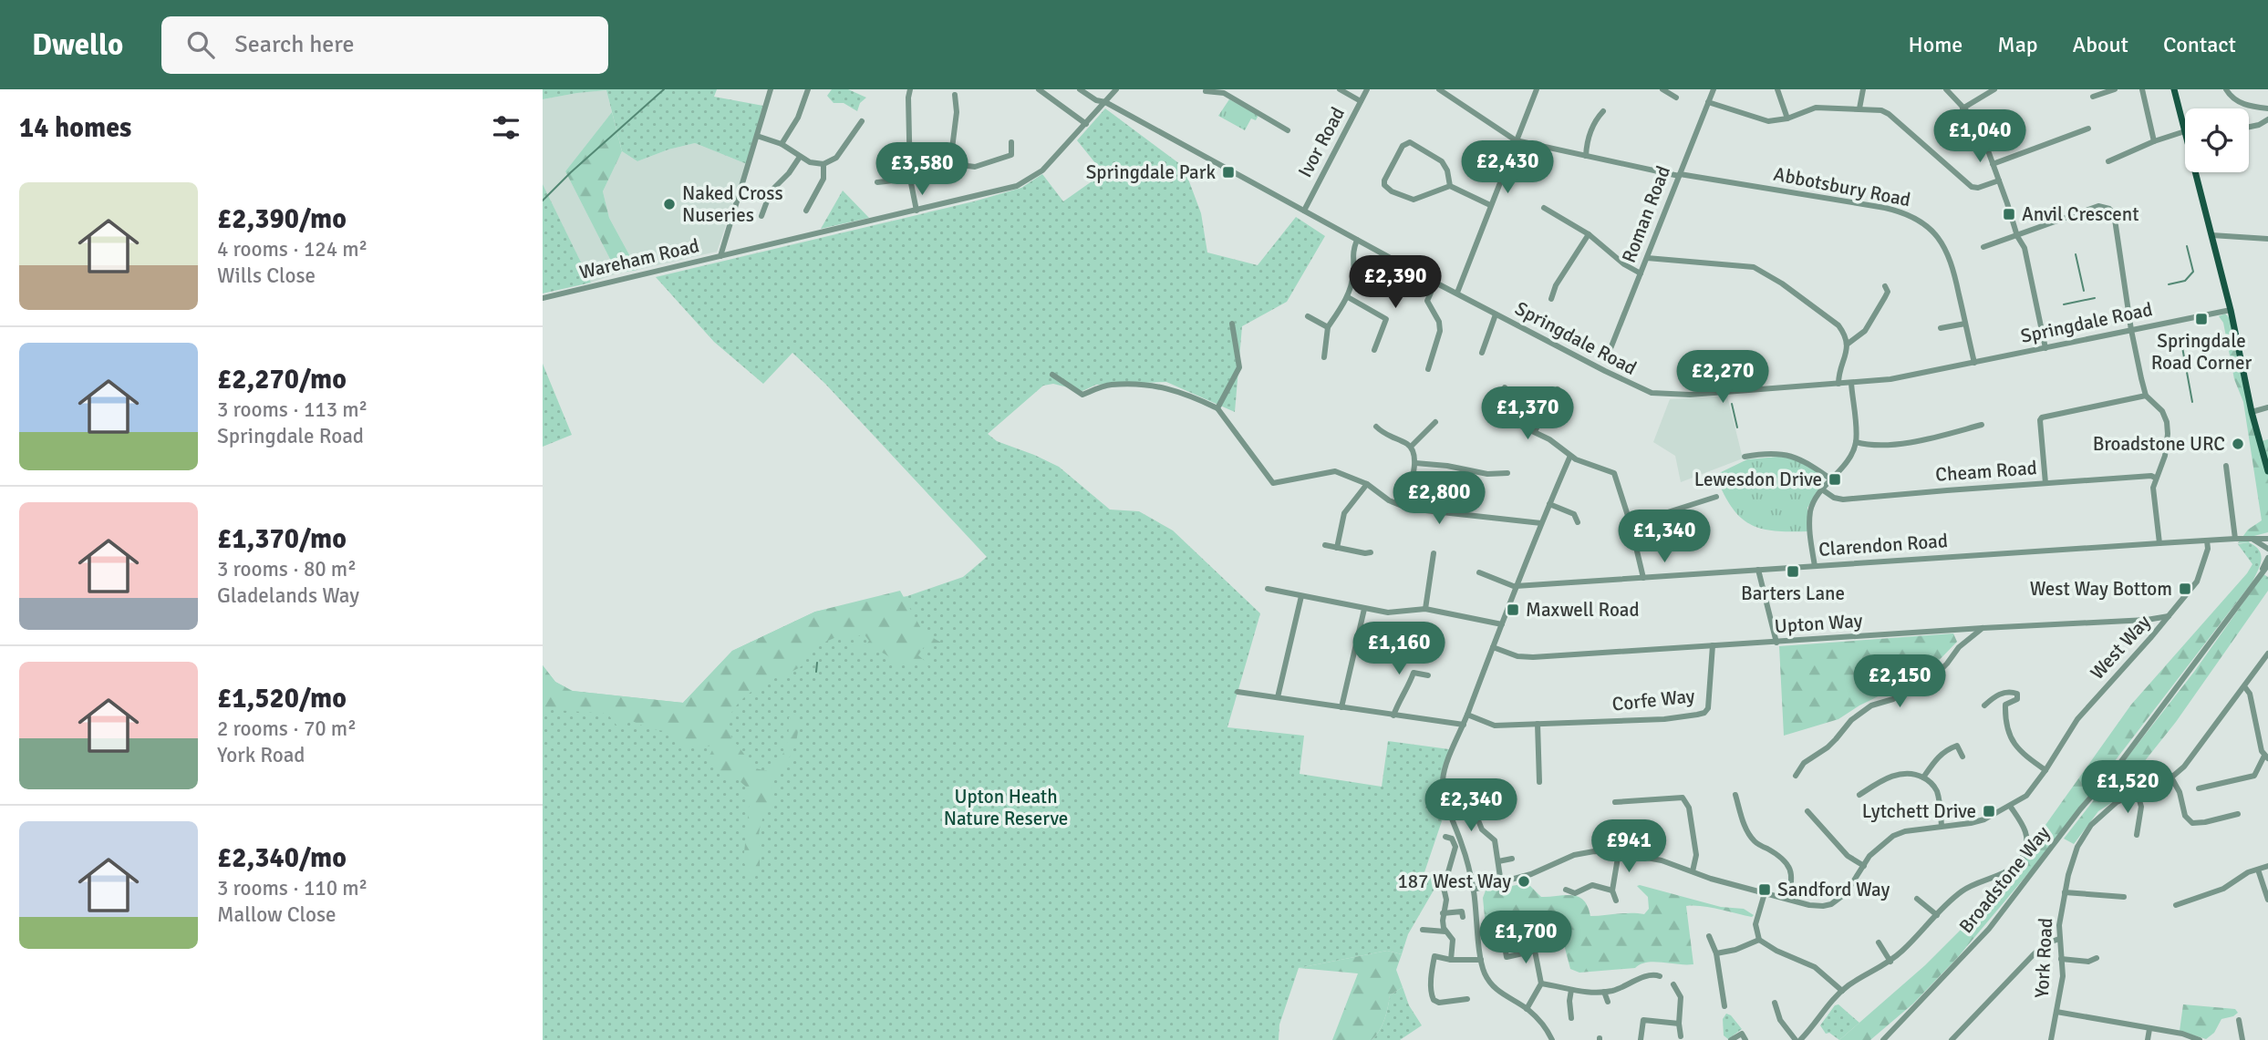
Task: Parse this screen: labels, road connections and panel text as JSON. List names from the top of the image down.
{
  "streets": {
    "street": [
      "Ivor Road",
      "Abbotsbury Road",
      "Roman Road",
      "Wareham Road",
      "Springdale Road",
      "Cheam Road",
      "Clarendon Road",
      "Upton Way",
      "West Way",
      "Corfe Way",
      "Broadstone Way",
      "York Road"
    ]
  },
  "crossings": [
    ["Ivor Road", "Springdale Road"],
    ["Abbotsbury Road", "Roman Road"],
    ["Abbotsbury Road", "Springdale Road"],
    ["Wareham Road", "Springdale Road"],
    ["Clarendon Road", "West Way"],
    ["Upton Way", "West Way"],
    ["Upton Way", "Corfe Way"]
  ],
  "parks": ["Upton Heath Nature Reserve"],
  "places": {
    "transit": [
      "Springdale Park",
      "Anvil Crescent",
      "Springdale Road Corner",
      "Lewesdon Drive",
      "Barters Lane",
      "West Way Bottom",
      "Maxwell Road",
      "Lytchett Drive",
      "Sandford Way"
    ],
    "other": ["Naked Cross Nuseries", "Broadstone URC", "187 West Way"]
  },
  "page": {
    "header": "Dwello",
    "search": "Search here",
    "nav": [
      "Home",
      "Map",
      "About",
      "Contact"
    ],
    "heading": "14 homes",
    "price": [
      "£1,040",
      "£2,430",
      "£3,580",
      "£2,390",
      "£2,270",
      "£1,370",
      "£2,800",
      "£1,340",
      "£1,160",
      "£2,150",
      "£1,520",
      "£2,340",
      "£941",
      "£1,700"
    ],
    "list": [
      {
        "name": "£2,390/mo",
        "note": "4 rooms · 124 m² · Wills Close"
      },
      {
        "name": "£2,270/mo",
        "note": "3 rooms · 113 m² · Springdale Road"
      },
      {
        "name": "£1,370/mo",
        "note": "3 rooms · 80 m² · Gladelands Way"
      },
      {
        "name": "£1,520/mo",
        "note": "2 rooms · 70 m² · York Road"
      },
      {
        "name": "£2,340/mo",
        "note": "3 rooms · 110 m² · Mallow Close"
      }
    ]
  }
}
